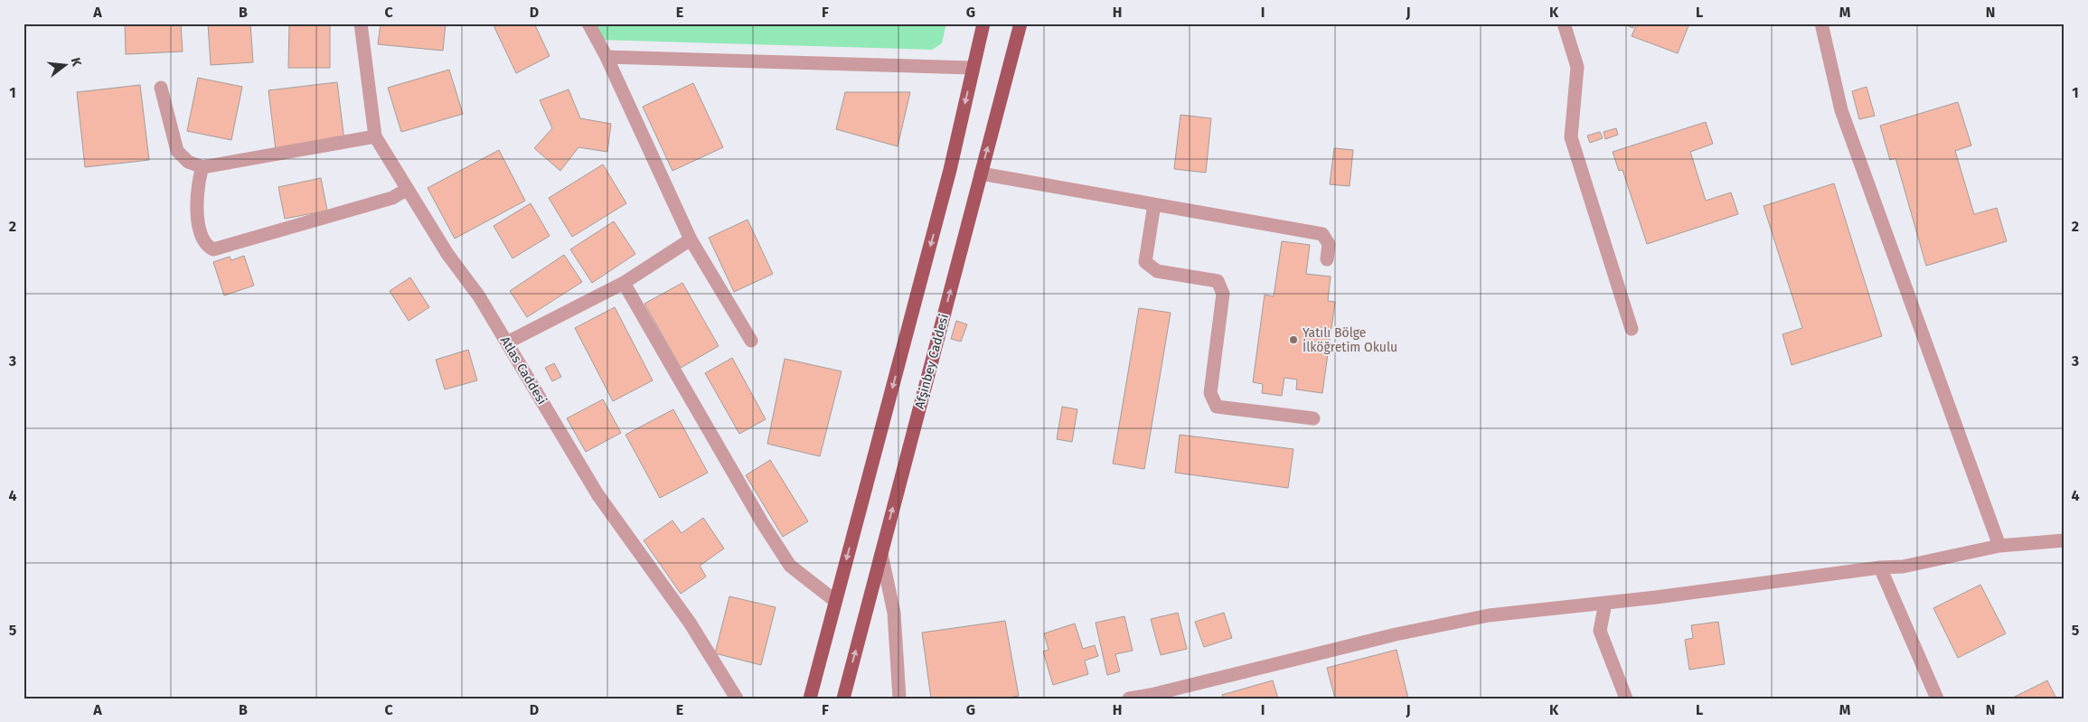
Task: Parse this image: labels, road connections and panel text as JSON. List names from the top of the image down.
{
  "streets": {
    "main road": ["Afşinbey Caddesi"],
    "street": ["Atlas Caddesi"]
  },
  "places": ["Yatılı Bölge İlköğretim Okulu"],
  "north": "right",
  "grid": {
    "columns": [
      "A",
      "B",
      "C",
      "D",
      "E",
      "F",
      "G",
      "H",
      "I",
      "J",
      "K",
      "L",
      "M",
      "N"
    ],
    "rows": [
      "1",
      "2",
      "3",
      "4",
      "5"
    ]
  }
}
